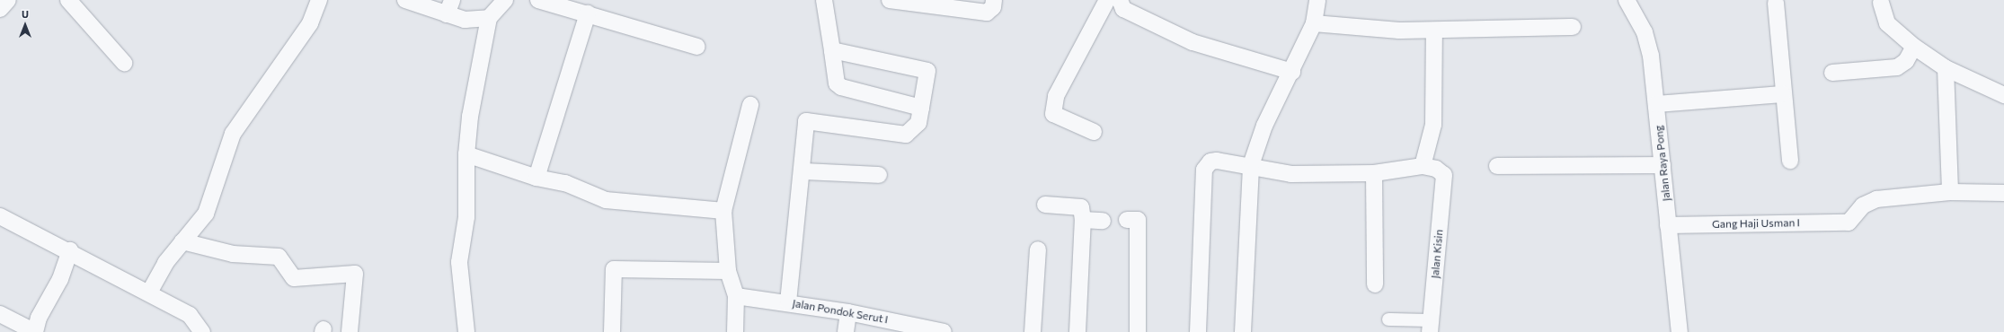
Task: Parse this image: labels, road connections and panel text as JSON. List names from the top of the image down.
{
  "streets": {
    "street": [
      "Jalan Raya Pong",
      "Gang Haji Usman I",
      "Jalan Kisin",
      "Jalan Pondok Serut I"
    ]
  },
  "crossings": [
    ["Jalan Raya Pong", "Gang Haji Usman I"]
  ],
  "north": "top"
}
